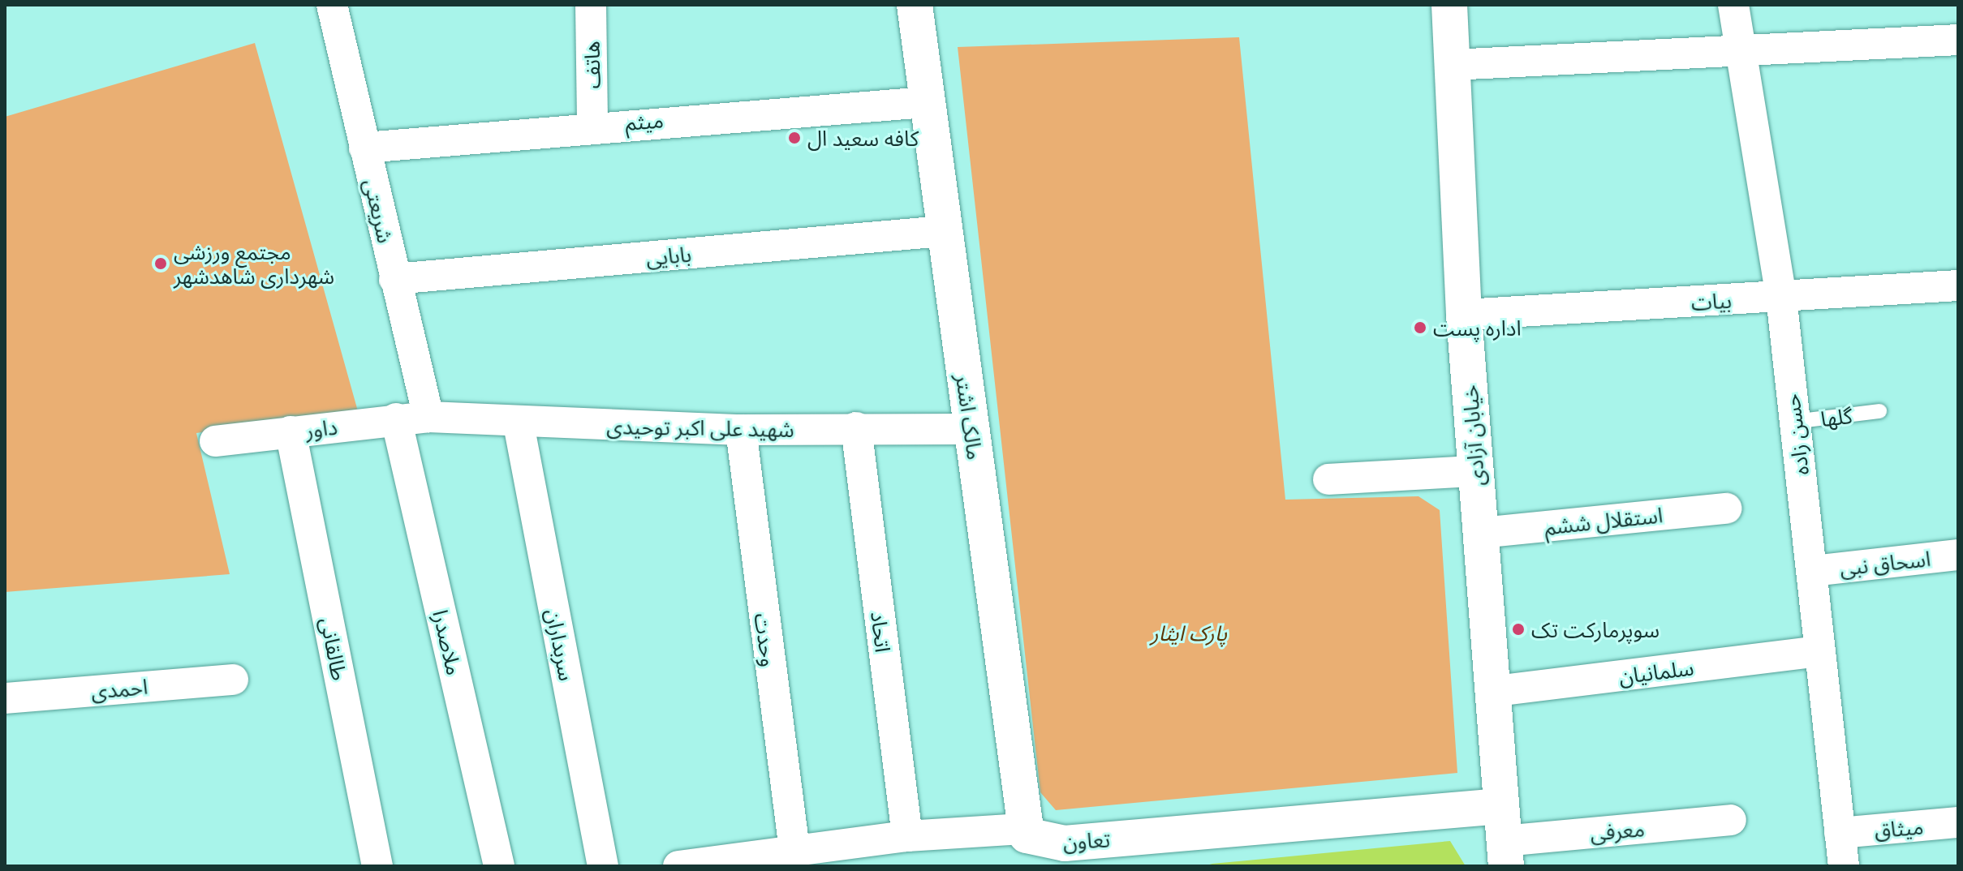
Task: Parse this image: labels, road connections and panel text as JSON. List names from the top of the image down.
{
  "streets": {
    "street": [
      "هاتف",
      "میثم",
      "شریعتی",
      "بابایی",
      "بیات",
      "مالک اشتر",
      "شهید علی اکبر توحیدی",
      "داور",
      "حسن زاده",
      "خیابان آزادی",
      "استقلال ششم",
      "اسحاق نبی",
      "اتحاد",
      "وحدت",
      "ملاصدرا",
      "سربداران",
      "طالقانی",
      "سلمانیان",
      "احمدی",
      "میثاق",
      "معرفی",
      "تعاون"
    ],
    "lane": ["گلها"]
  },
  "crossings": [
    ["هاتف", "میثم"],
    ["میثم", "شریعتی"],
    ["میثم", "مالک اشتر"],
    ["شریعتی", "بابایی"],
    ["شریعتی", "شهید علی اکبر توحیدی"],
    ["شریعتی", "داور"],
    ["بابایی", "مالک اشتر"],
    ["بیات", "حسن زاده"],
    ["بیات", "خیابان آزادی"],
    ["مالک اشتر", "شهید علی اکبر توحیدی"],
    ["مالک اشتر", "تعاون"],
    ["گلها", "حسن زاده"],
    ["شهید علی اکبر توحیدی", "داور"],
    ["شهید علی اکبر توحیدی", "اتحاد"],
    ["شهید علی اکبر توحیدی", "وحدت"],
    ["شهید علی اکبر توحیدی", "سربداران"],
    ["داور", "ملاصدرا"],
    ["داور", "طالقانی"],
    ["حسن زاده", "اسحاق نبی"],
    ["حسن زاده", "سلمانیان"],
    ["حسن زاده", "میثاق"],
    ["خیابان آزادی", "استقلال ششم"],
    ["خیابان آزادی", "سلمانیان"],
    ["خیابان آزادی", "معرفی"],
    ["خیابان آزادی", "تعاون"],
    ["اتحاد", "تعاون"],
    ["وحدت", "تعاون"]
  ],
  "parks": ["پارک ایثار"],
  "places": [
    "کافه سعید ال",
    "مجتمع ورزشی شهرداری شاهد‌شهر",
    "اداره پست",
    "سوپرمارکت تک"
  ]
}
